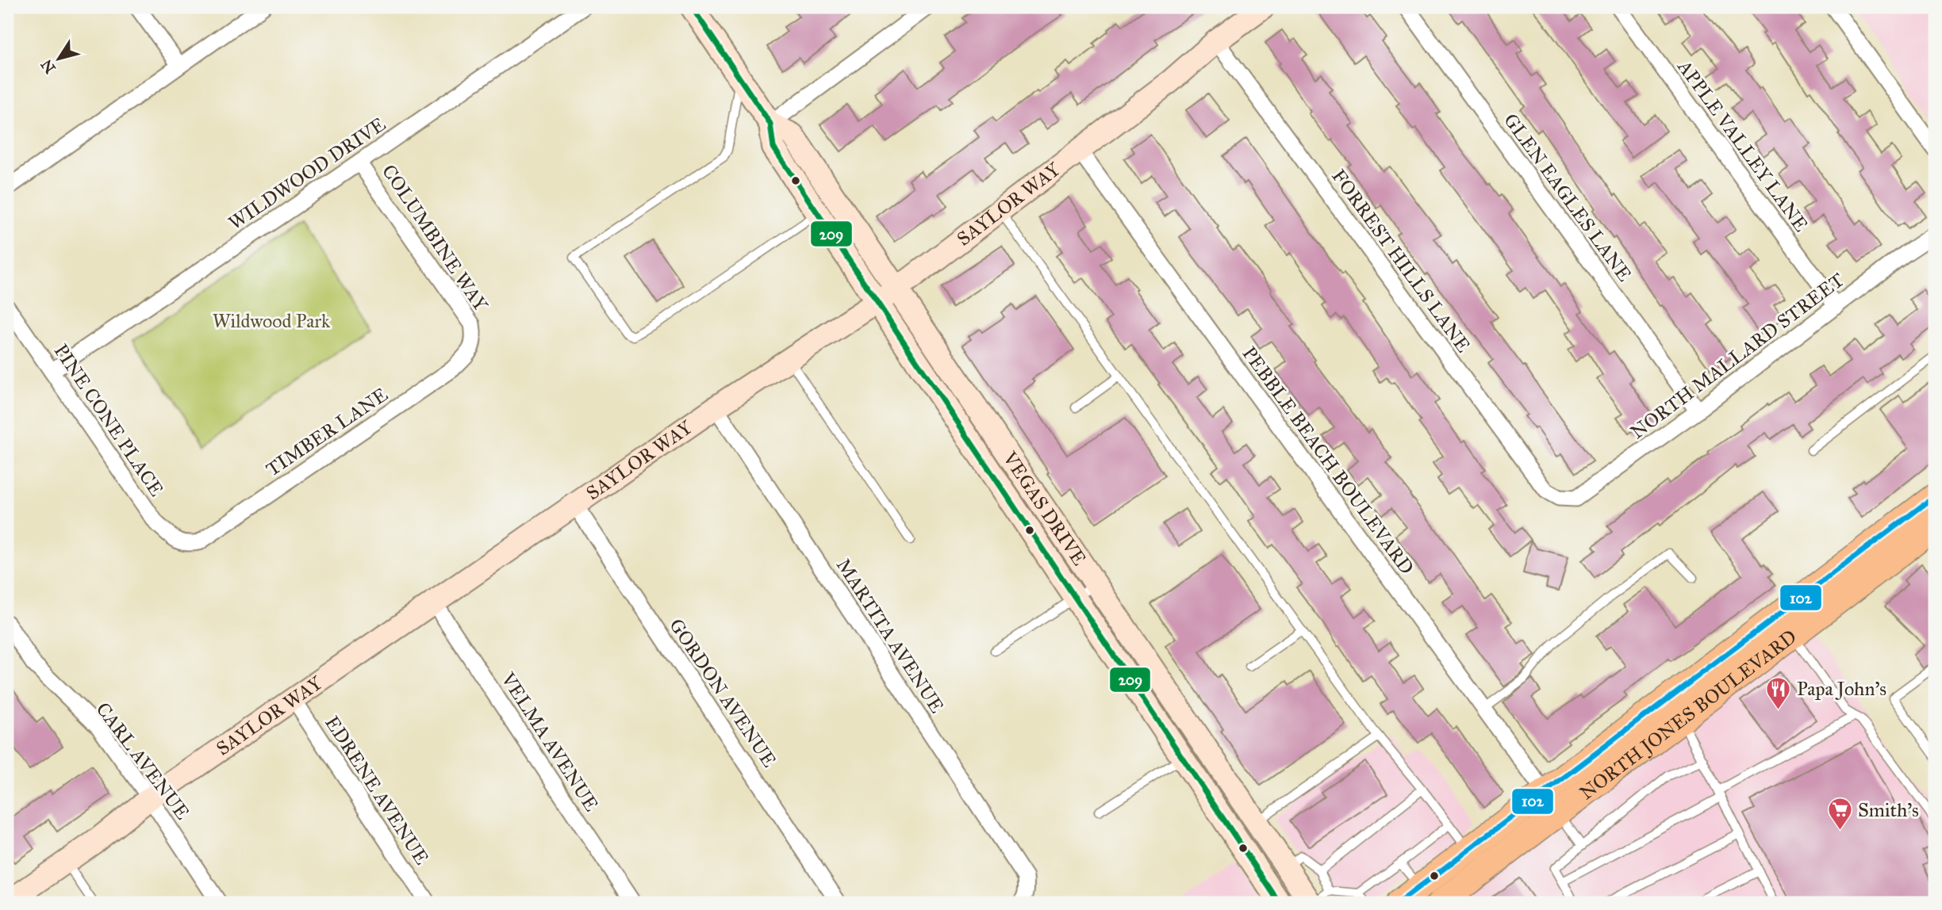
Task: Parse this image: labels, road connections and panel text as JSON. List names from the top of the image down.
{
  "streets": {
    "main road": ["SAYLOR WAY", "VEGAS DRIVE", "NORTH JONES BOULEVARD"],
    "street": [
      "APPLE VALLEY LANE",
      "WILDWOOD DRIVE",
      "GLEN EAGLES LANE",
      "COLUMBINE WAY",
      "FORREST HILLS LANE",
      "NORTH MALLARD STREET",
      "PINE CONE PLACE",
      "TIMBER LANE",
      "PEBBLE BEACH BOULEVARD",
      "MARTITA AVENUE",
      "GORDON AVENUE",
      "VELMA AVENUE",
      "CARL AVENUE",
      "EDRENE AVENUE"
    ]
  },
  "crossings": [
    ["APPLE VALLEY LANE", "NORTH MALLARD STREET"],
    ["WILDWOOD DRIVE", "COLUMBINE WAY"],
    ["WILDWOOD DRIVE", "PINE CONE PLACE"],
    ["GLEN EAGLES LANE", "NORTH MALLARD STREET"],
    ["SAYLOR WAY", "FORREST HILLS LANE"],
    ["SAYLOR WAY", "PEBBLE BEACH BOULEVARD"],
    ["SAYLOR WAY", "VEGAS DRIVE"],
    ["SAYLOR WAY", "MARTITA AVENUE"],
    ["SAYLOR WAY", "GORDON AVENUE"],
    ["SAYLOR WAY", "VELMA AVENUE"],
    ["SAYLOR WAY", "CARL AVENUE"],
    ["SAYLOR WAY", "EDRENE AVENUE"],
    ["COLUMBINE WAY", "TIMBER LANE"],
    ["FORREST HILLS LANE", "NORTH MALLARD STREET"],
    ["PINE CONE PLACE", "TIMBER LANE"],
    ["PEBBLE BEACH BOULEVARD", "NORTH JONES BOULEVARD"]
  ],
  "parks": ["Wildwood Park"],
  "places": {
    "restaurant": ["Papa John's"],
    "supermarket": ["Smith's"]
  },
  "lines": ["transit line 209", "transit line 102"],
  "north": "bottom left"
}
